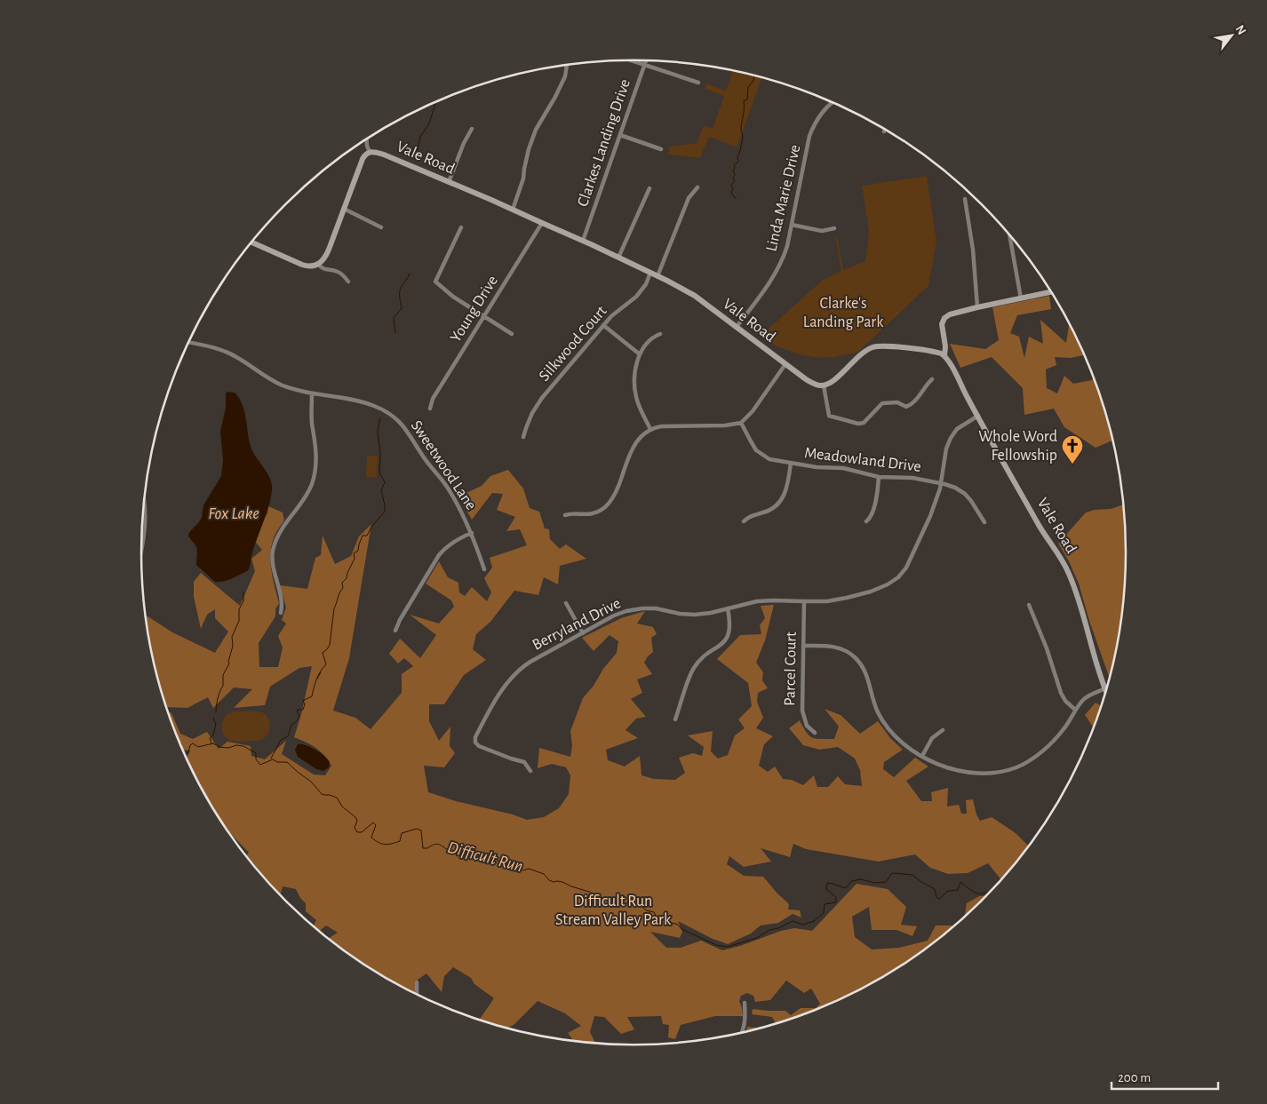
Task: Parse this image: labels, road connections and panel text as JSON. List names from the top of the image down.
{
  "streets": {
    "main road": ["Vale Road"],
    "street": [
      "Clarkes Landing Drive",
      "Linda Marie Drive",
      "Young Drive",
      "Silkwood Court",
      "Meadowland Drive",
      "Sweetwood Lane",
      "Berryland Drive",
      "Parcel Court"
    ]
  },
  "crossings": [
    ["Clarkes Landing Drive", "Vale Road"],
    ["Vale Road", "Linda Marie Drive"],
    ["Vale Road", "Young Drive"],
    ["Vale Road", "Silkwood Court"],
    ["Vale Road", "Berryland Drive"],
    ["Meadowland Drive", "Berryland Drive"],
    ["Berryland Drive", "Parcel Court"]
  ],
  "water": ["Fox Lake", "Difficult Run"],
  "parks": ["Clarke's Landing Park", "Difficult Run Stream Valley Park"],
  "places": {
    "church": ["Whole Word Fellowship"]
  },
  "scale_bar": "200 m",
  "north": "top right"
}
